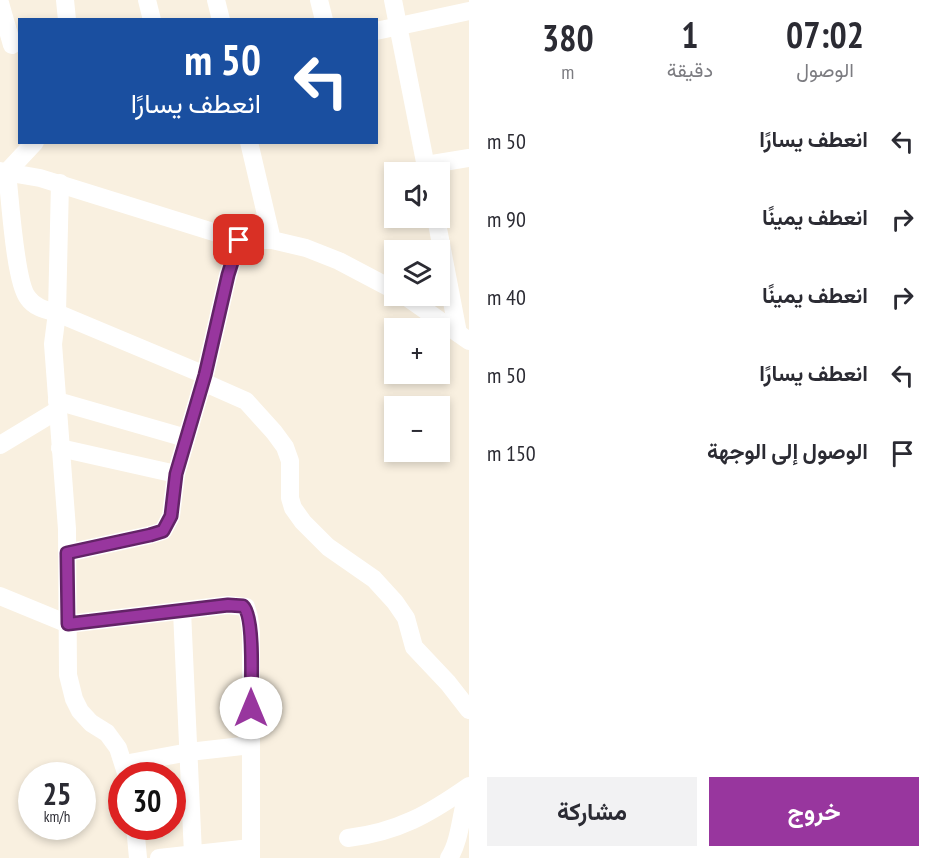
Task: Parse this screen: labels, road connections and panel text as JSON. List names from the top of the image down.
{
  "page": {
    "eta": [
      "07:02",
      "الوصول",
      "1",
      "دقيقة",
      "380",
      "m"
    ],
    "turn": ["50 m", "انعطف يسارًا"],
    "list": [
      {
        "name": "انعطف يسارًا",
        "value": "50 m"
      },
      {
        "name": "انعطف يمينًا",
        "value": "90 m"
      },
      {
        "name": "انعطف يمينًا",
        "value": "40 m"
      },
      {
        "name": "انعطف يسارًا",
        "value": "50 m"
      },
      {
        "name": "الوصول إلى الوجهة",
        "value": "150 m"
      }
    ],
    "map_buttons": ["+", "−"],
    "speed": "25 km/h",
    "limit": "30",
    "buttons": ["خروج", "مشاركة"]
  }
}
